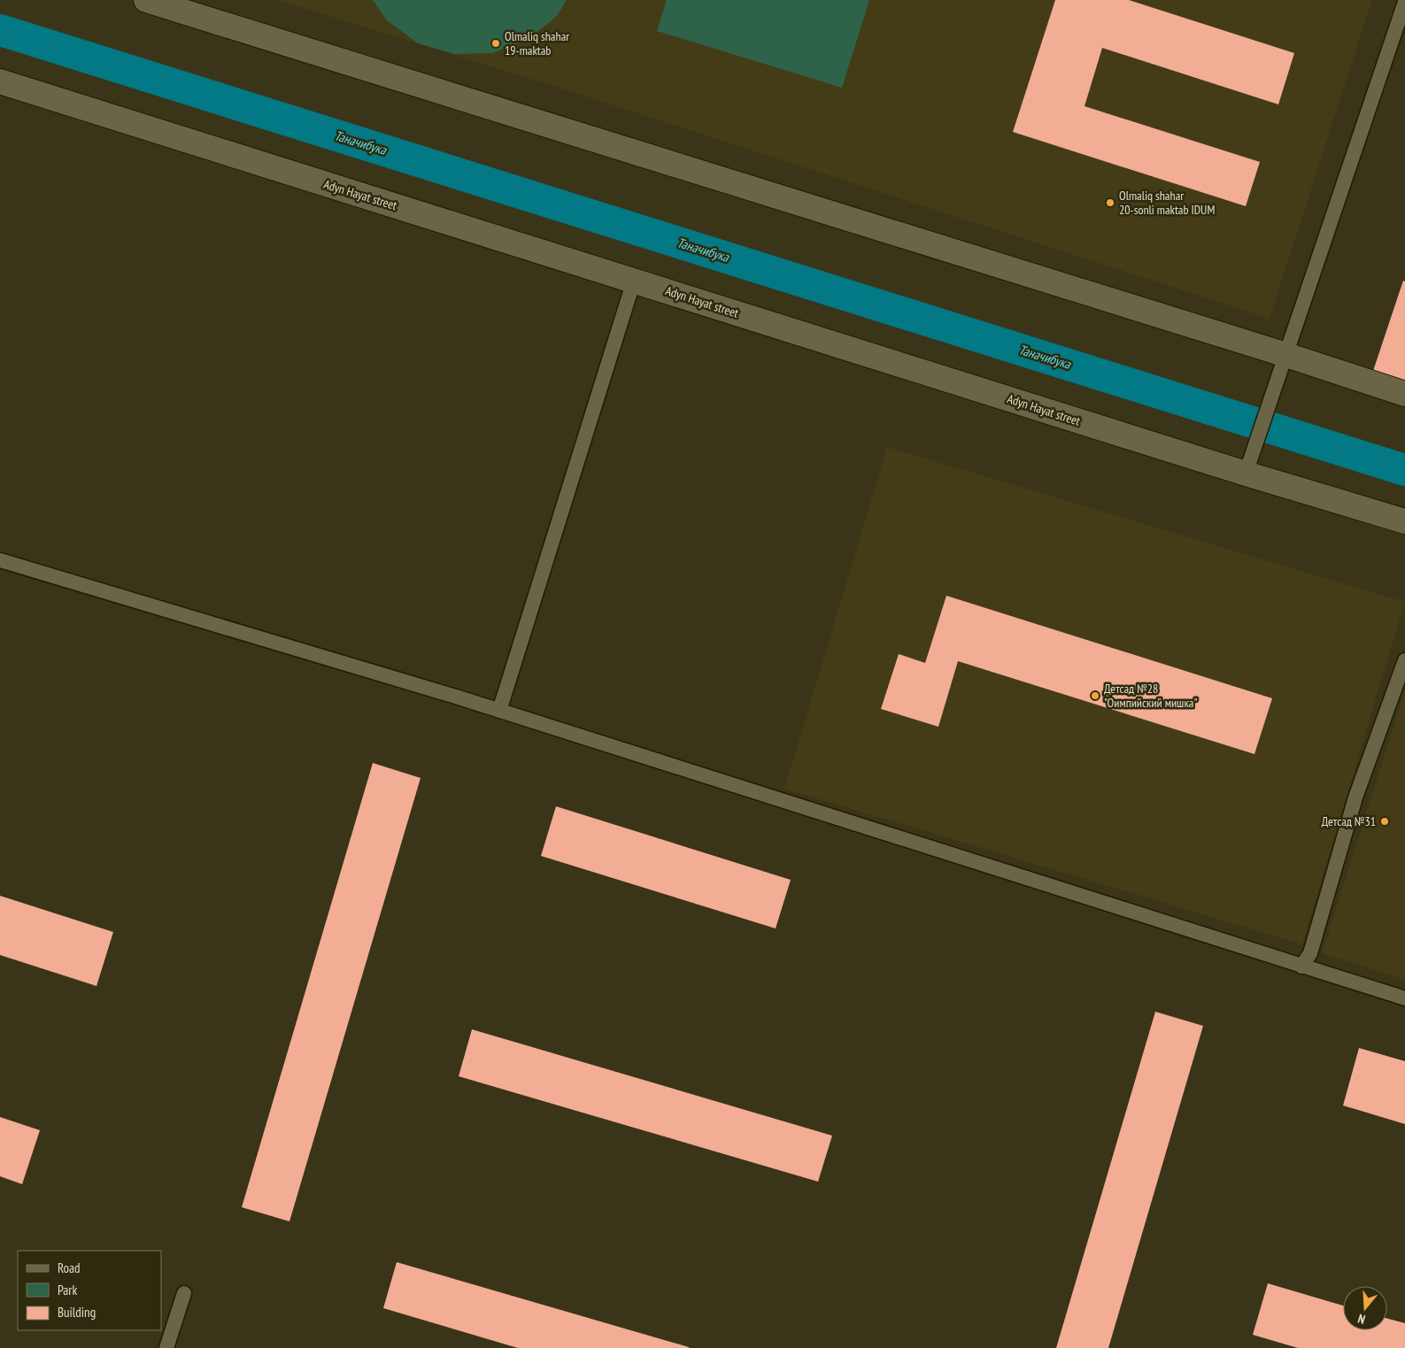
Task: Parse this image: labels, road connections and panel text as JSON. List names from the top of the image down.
{
  "streets": {
    "street": ["Adyn Hayat street"]
  },
  "water": ["Таначибука"],
  "places": [
    "Olmaliq shahar 19-maktab",
    "Olmaliq shahar 20-sonli maktab IDUM",
    "Детсад №28 \"Оимпийский мишка\"",
    "Детсад №31"
  ],
  "legend": ["Road", "Park", "Building"],
  "north": "bottom"
}
